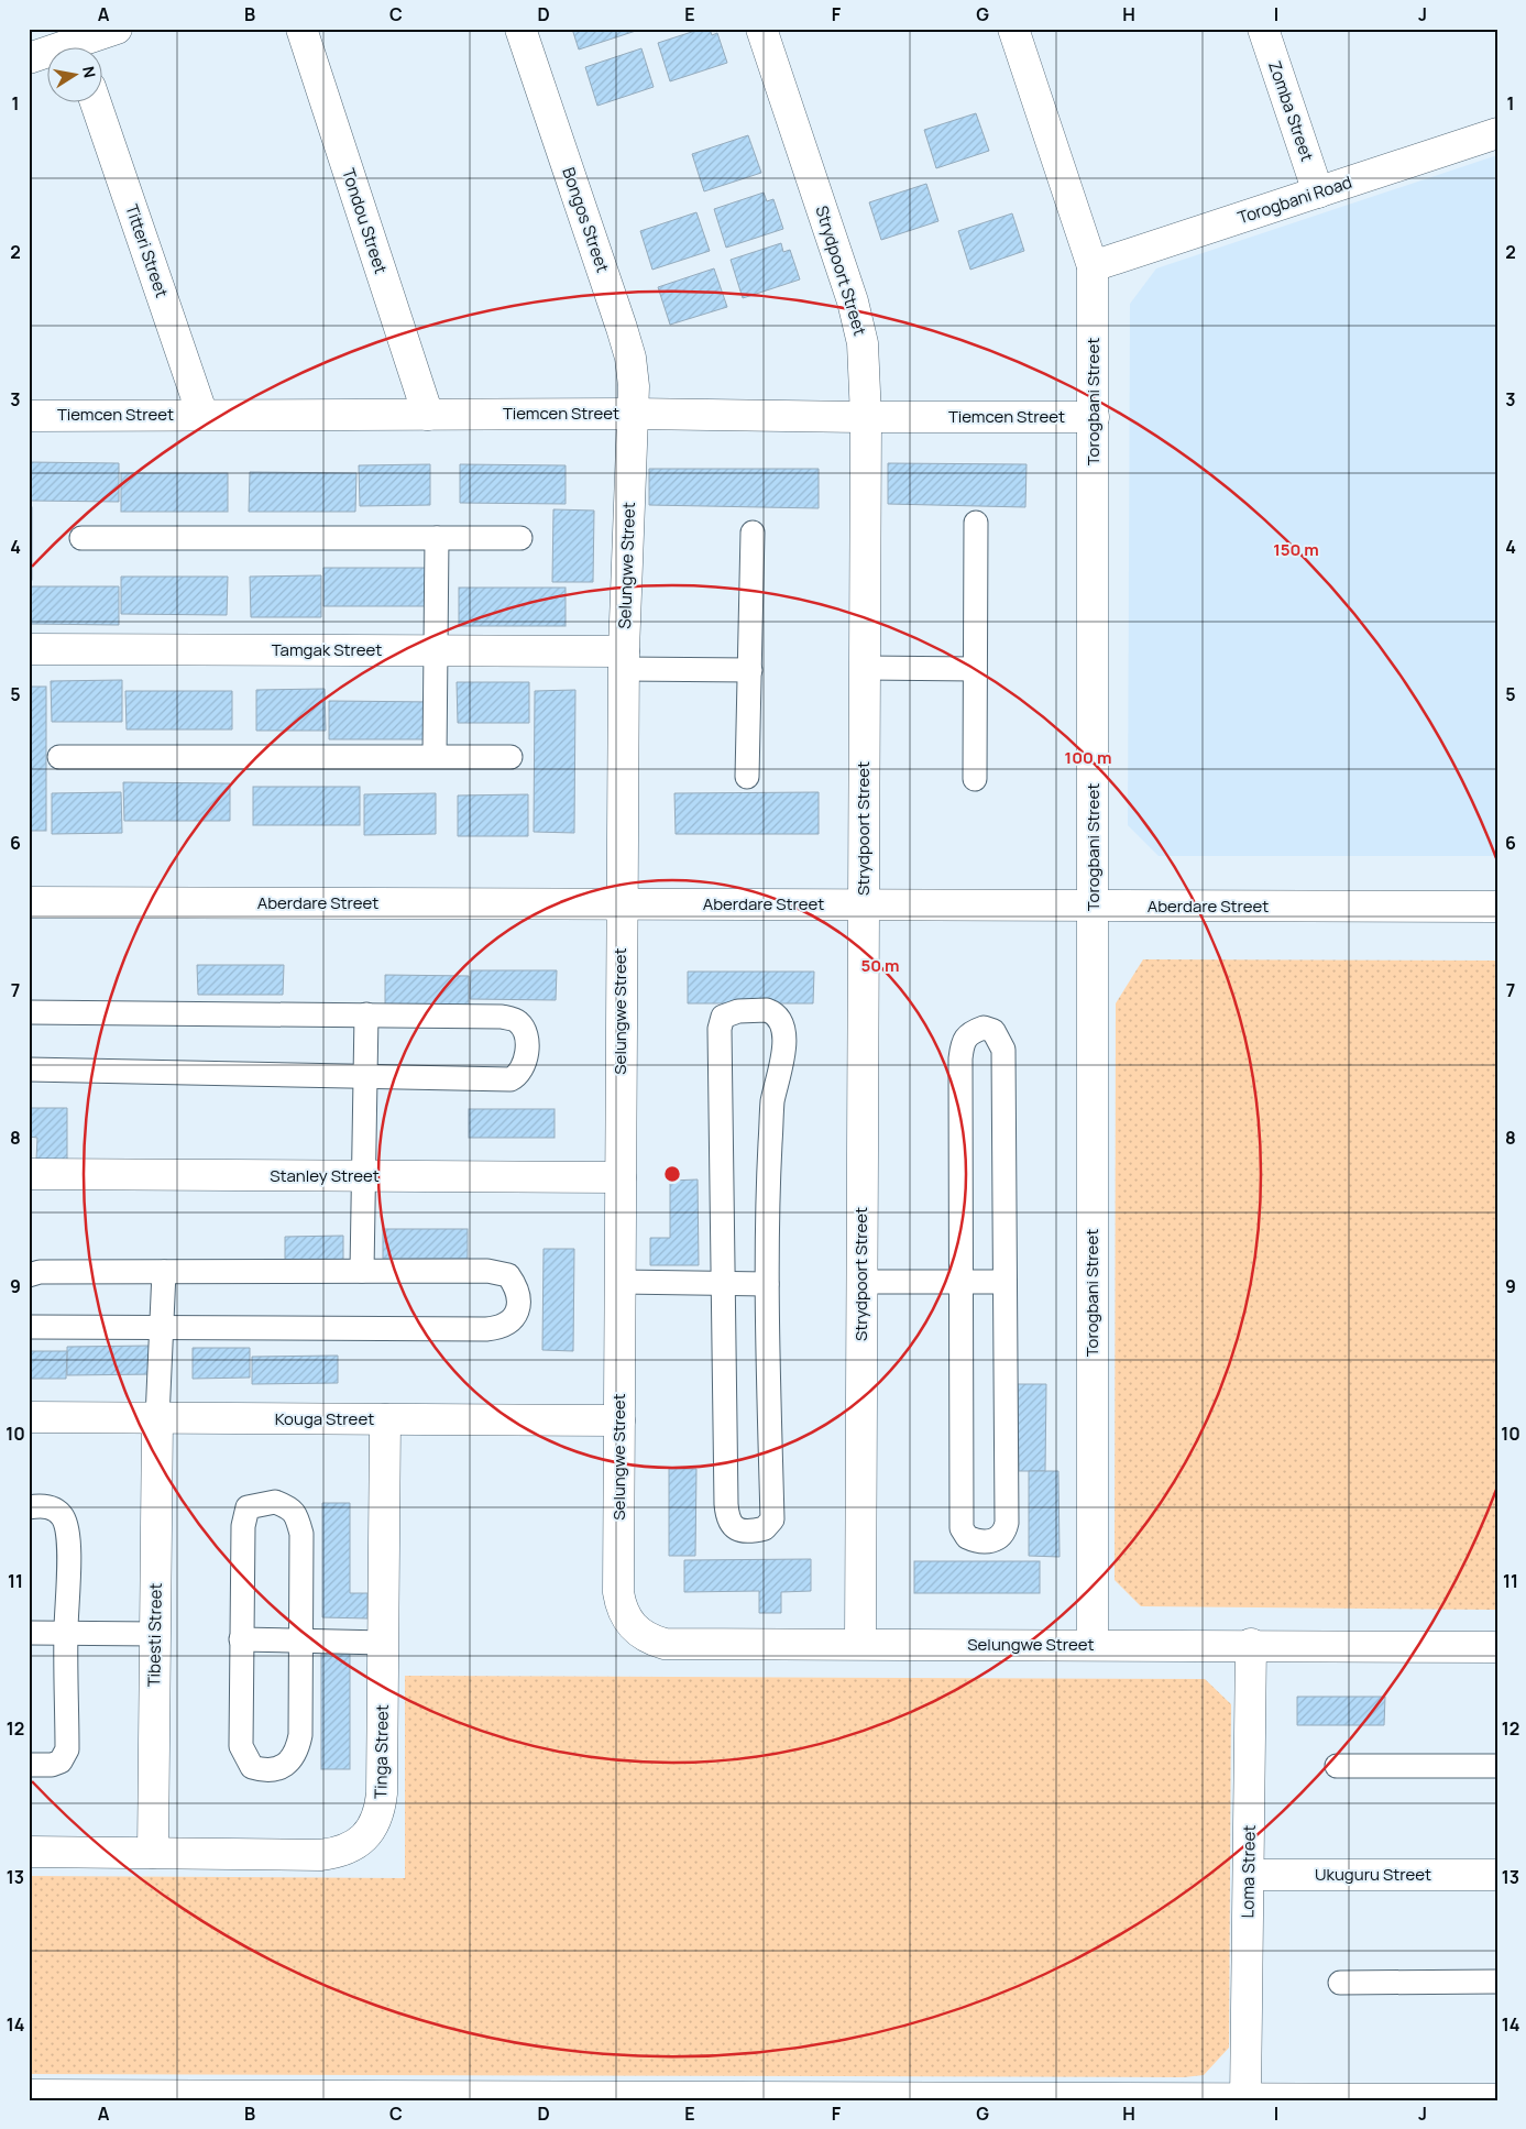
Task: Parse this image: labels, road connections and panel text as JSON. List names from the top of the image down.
{
  "streets": {
    "street": [
      "Zomba Street",
      "Torogbani Road",
      "Bongos Street",
      "Tondou Street",
      "Titteri Street",
      "Strydpoort Street",
      "Torogbani Street",
      "Tiemcen Street",
      "Selungwe Street",
      "Tamgak Street",
      "Aberdare Street",
      "Stanley Street",
      "Kouga Street",
      "Tibesti Street",
      "Tinga Street",
      "Loma Street",
      "Ukuguru Street"
    ]
  },
  "crossings": [
    ["Zomba Street", "Torogbani Road"],
    ["Torogbani Road", "Torogbani Street"],
    ["Bongos Street", "Tiemcen Street"],
    ["Bongos Street", "Selungwe Street"],
    ["Tondou Street", "Tiemcen Street"],
    ["Titteri Street", "Tiemcen Street"],
    ["Strydpoort Street", "Tiemcen Street"],
    ["Strydpoort Street", "Selungwe Street"],
    ["Strydpoort Street", "Aberdare Street"],
    ["Torogbani Street", "Tiemcen Street"],
    ["Torogbani Street", "Selungwe Street"],
    ["Torogbani Street", "Aberdare Street"],
    ["Tiemcen Street", "Selungwe Street"],
    ["Selungwe Street", "Tamgak Street"],
    ["Selungwe Street", "Aberdare Street"],
    ["Selungwe Street", "Stanley Street"],
    ["Selungwe Street", "Kouga Street"],
    ["Selungwe Street", "Loma Street"],
    ["Kouga Street", "Tibesti Street"],
    ["Kouga Street", "Tinga Street"],
    ["Tibesti Street", "Tinga Street"],
    ["Loma Street", "Ukuguru Street"]
  ],
  "north": "right",
  "grid": {
    "columns": [
      "A",
      "B",
      "C",
      "D",
      "E",
      "F",
      "G",
      "H",
      "I",
      "J"
    ],
    "rows": [
      "1",
      "2",
      "3",
      "4",
      "5",
      "6",
      "7",
      "8",
      "9",
      "10",
      "11",
      "12",
      "13",
      "14"
    ]
  },
  "rings": ["150 m", "100 m", "50 m"]
}
